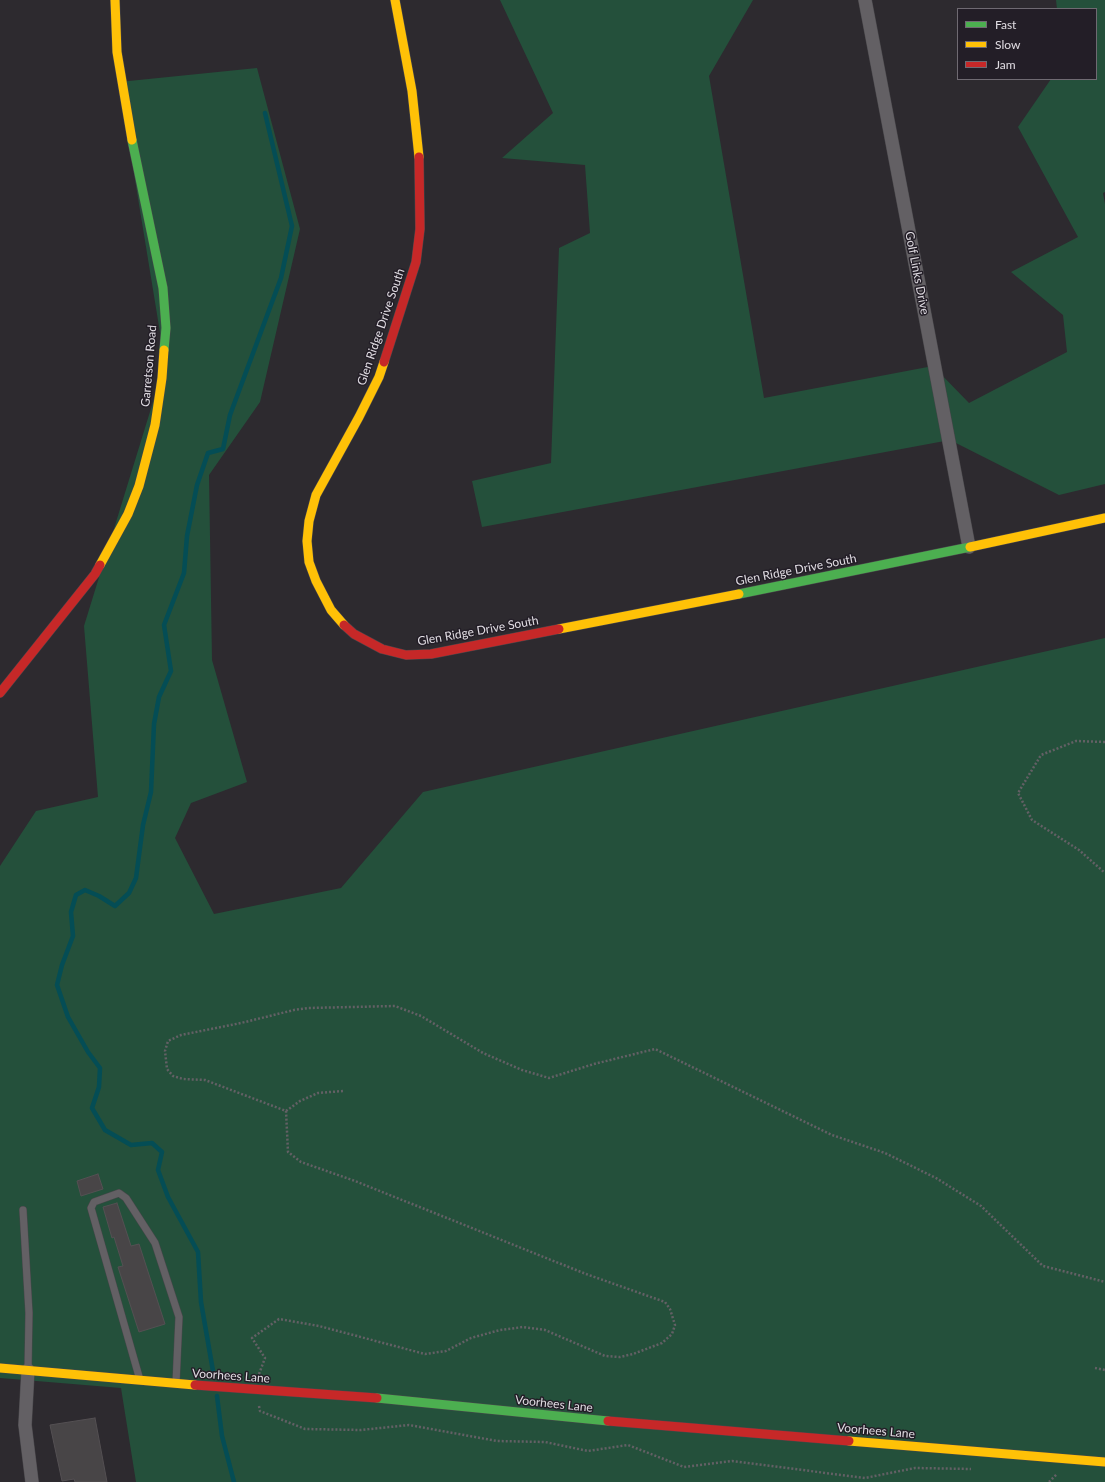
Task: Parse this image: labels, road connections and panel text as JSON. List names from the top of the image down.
{
  "streets": {
    "street": [
      "Golf Links Drive",
      "Glen Ridge Drive South",
      "Garretson Road",
      "Voorhees Lane"
    ]
  },
  "crossings": [
    ["Golf Links Drive", "Glen Ridge Drive South"]
  ],
  "legend": ["Fast", "Slow", "Jam"]
}
